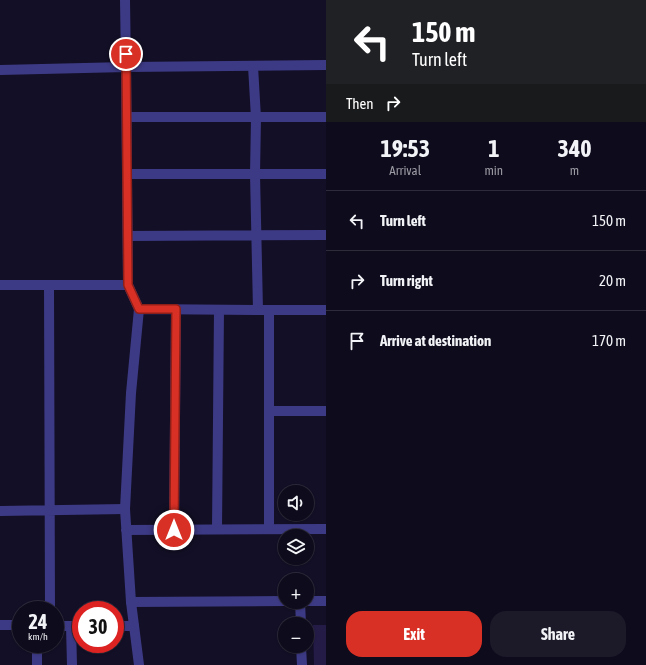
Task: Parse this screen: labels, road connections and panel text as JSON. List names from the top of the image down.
{
  "page": {
    "turn": ["150 m", "Turn left"],
    "then": "Then",
    "eta": [
      "19:53",
      "Arrival",
      "1",
      "min",
      "340",
      "m"
    ],
    "list": [
      {
        "name": "Turn left",
        "value": "150 m"
      },
      {
        "name": "Turn right",
        "value": "20 m"
      },
      {
        "name": "Arrive at destination",
        "value": "170 m"
      }
    ],
    "map_buttons": ["+", "−"],
    "speed": "24 km/h",
    "limit": "30",
    "buttons": ["Exit", "Share"]
  }
}
